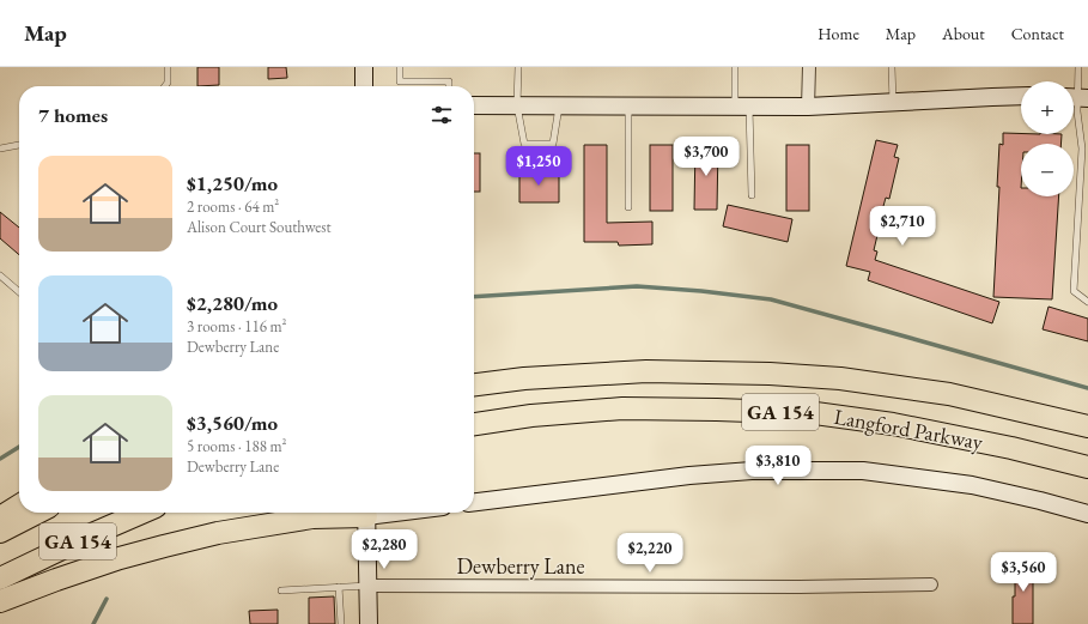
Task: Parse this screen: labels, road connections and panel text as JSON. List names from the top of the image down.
{
  "streets": {
    "highway": ["GA 154", "Langford Parkway"],
    "street": ["Dewberry Lane"]
  },
  "page": {
    "header": "Map",
    "nav": [
      "Home",
      "Map",
      "About",
      "Contact"
    ],
    "map_buttons": ["+", "−"],
    "heading": "7 homes",
    "price": [
      "$3,700",
      "$1,250",
      "$2,710",
      "$3,810",
      "$2,280",
      "$2,220",
      "$3,560"
    ],
    "list": [
      {
        "name": "$1,250/mo",
        "note": "2 rooms · 64 m² · Alison Court Southwest"
      },
      {
        "name": "$2,280/mo",
        "note": "3 rooms · 116 m² · Dewberry Lane"
      },
      {
        "name": "$3,560/mo",
        "note": "5 rooms · 188 m² · Dewberry Lane"
      }
    ]
  }
}
